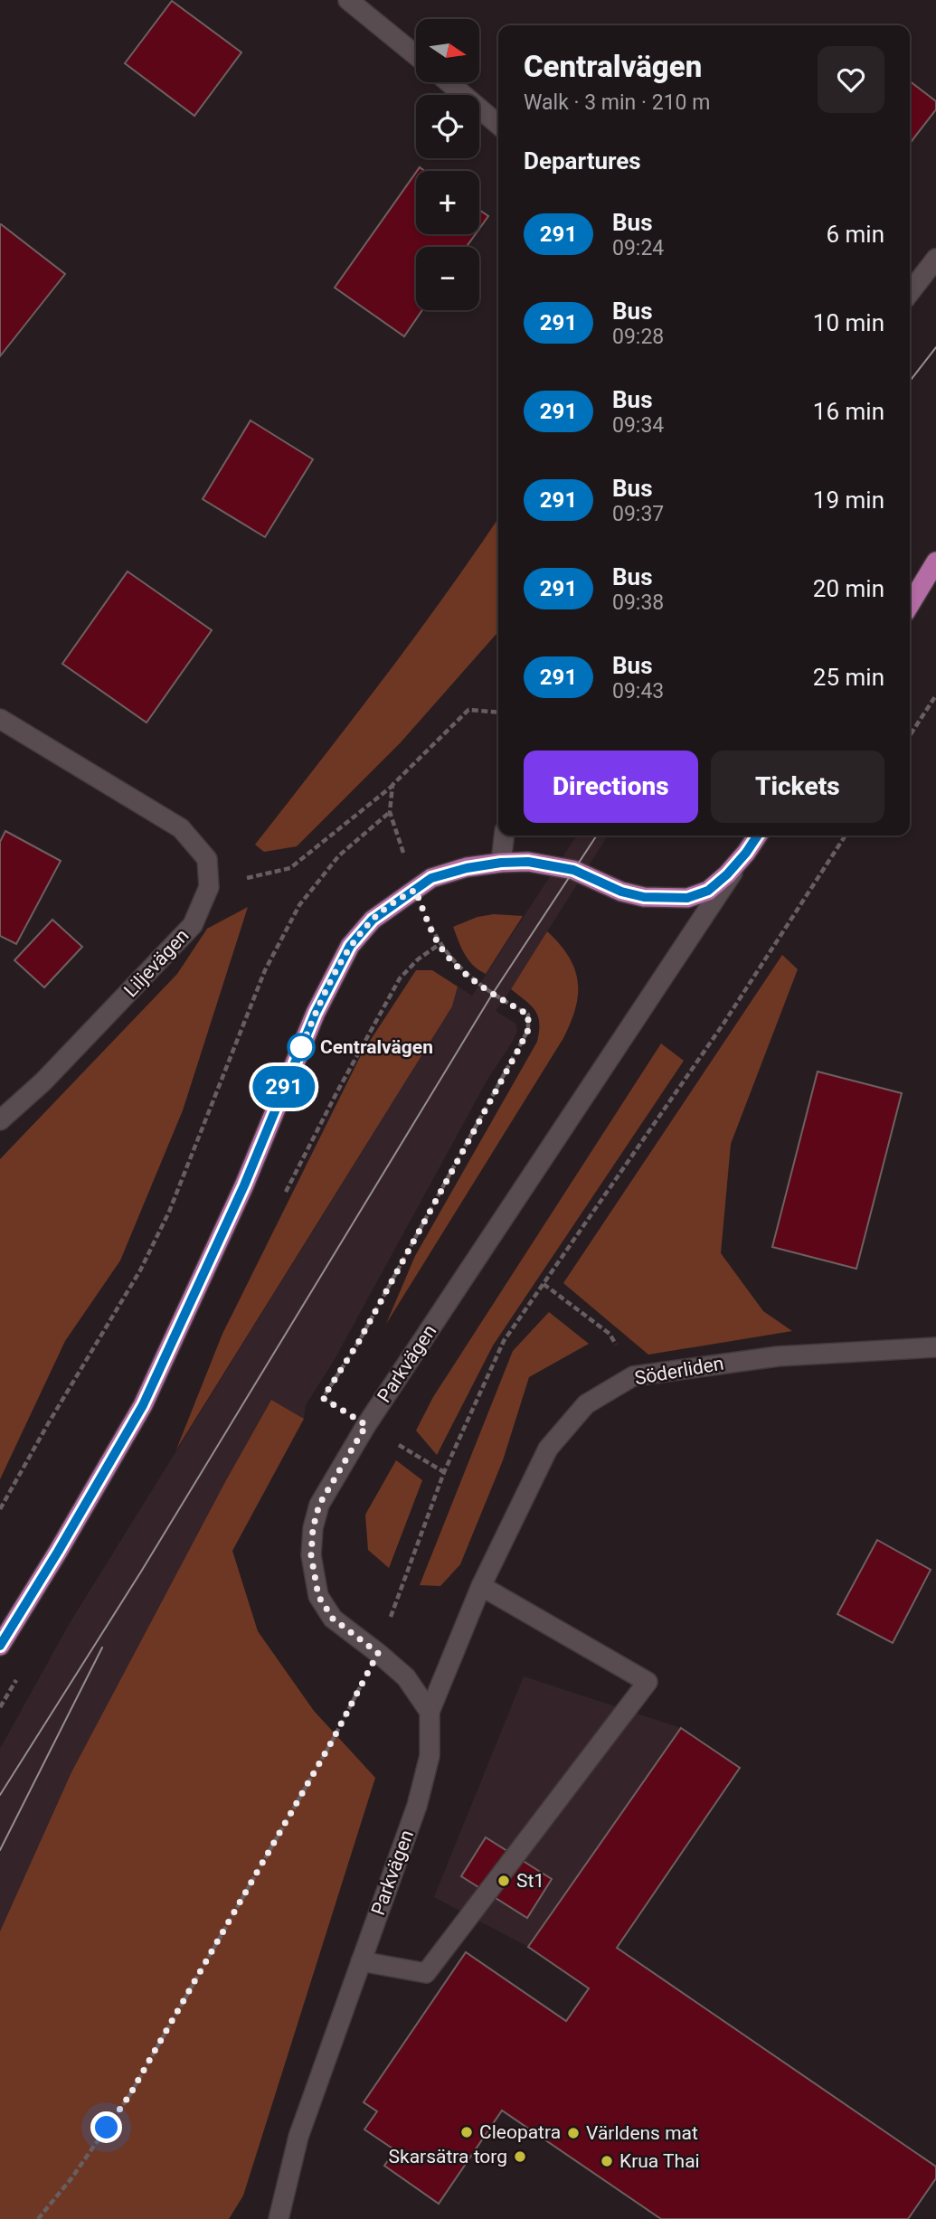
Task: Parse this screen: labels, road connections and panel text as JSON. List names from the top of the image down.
{
  "streets": {
    "street": ["Liljevägen", "Parkvägen", "Söderliden"]
  },
  "crossings": [
    ["Parkvägen", "Söderliden"]
  ],
  "places": [
    "Centralvägen",
    "St1",
    "Cleopatra",
    "Världens mat",
    "Skarsätra torg",
    "Krua Thai"
  ],
  "lines": ["bus line 291"],
  "north": "right",
  "page": {
    "on_map": "291",
    "map_buttons": ["+", "−"],
    "heading": [
      ["Centralvägen", "Walk · 3 min · 210 m"],
      "Departures"
    ],
    "list": [
      {
        "mark": "291",
        "name": "Bus",
        "note": "09:24",
        "value": "6 min"
      },
      {
        "mark": "291",
        "name": "Bus",
        "note": "09:28",
        "value": "10 min"
      },
      {
        "mark": "291",
        "name": "Bus",
        "note": "09:34",
        "value": "16 min"
      },
      {
        "mark": "291",
        "name": "Bus",
        "note": "09:37",
        "value": "19 min"
      },
      {
        "mark": "291",
        "name": "Bus",
        "note": "09:38",
        "value": "20 min"
      },
      {
        "mark": "291",
        "name": "Bus",
        "note": "09:43",
        "value": "25 min"
      }
    ],
    "buttons": ["Directions", "Tickets"]
  }
}
